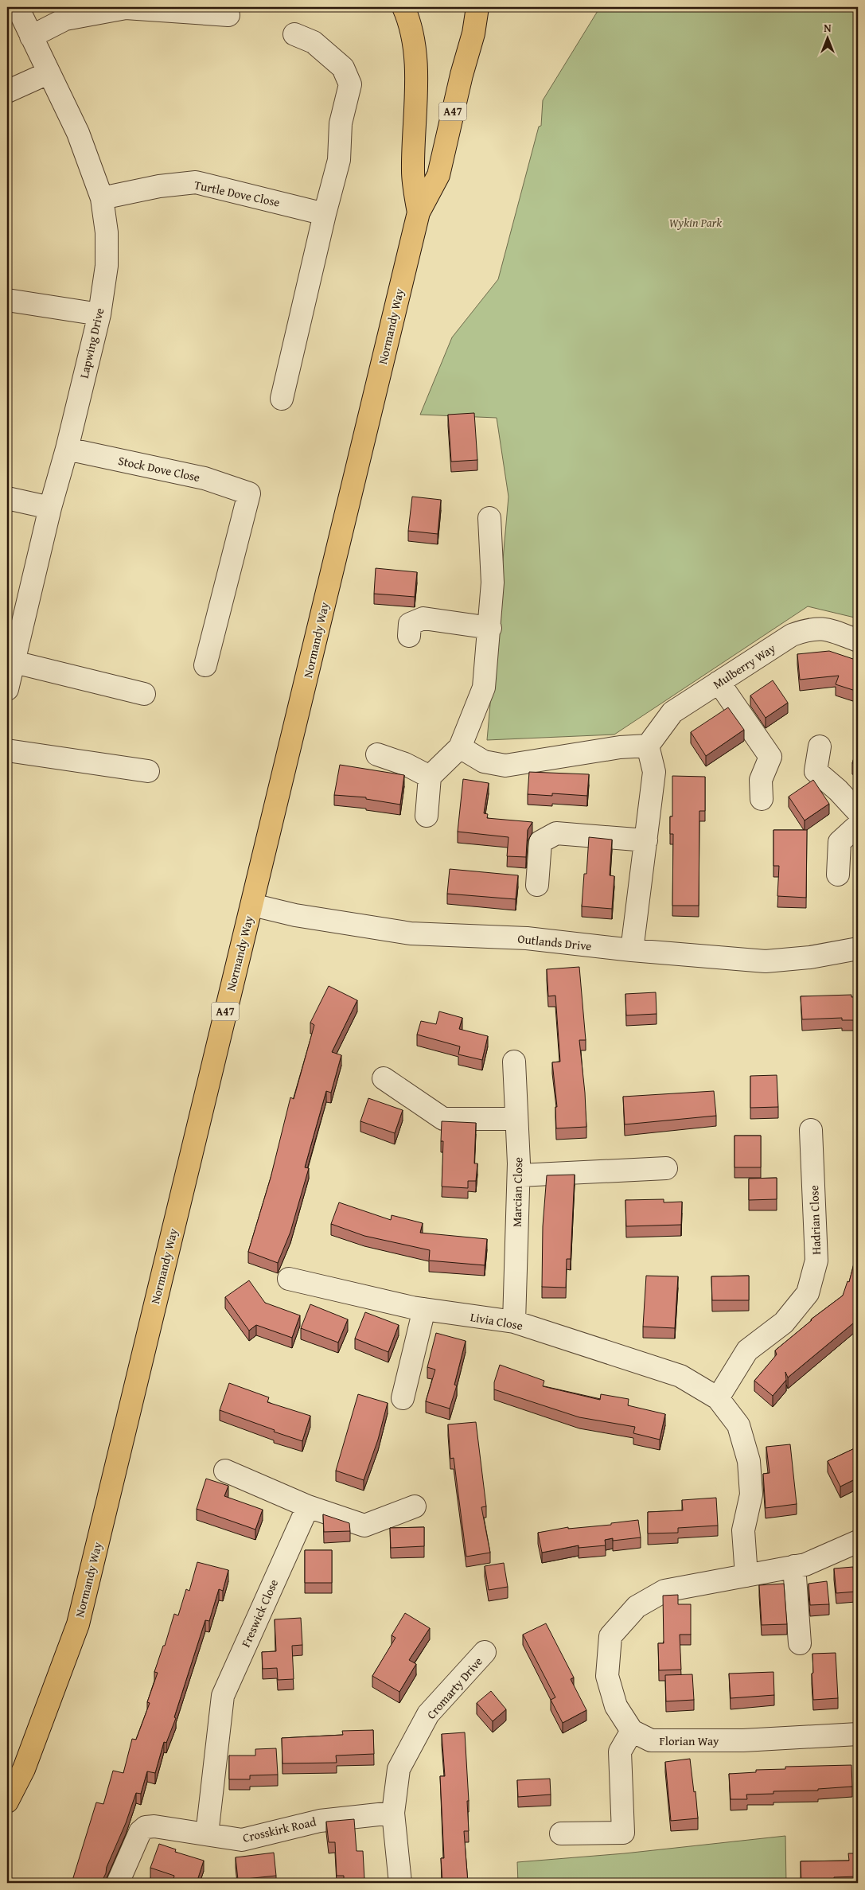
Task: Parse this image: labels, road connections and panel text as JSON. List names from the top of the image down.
{
  "streets": {
    "main road": ["A47", "Normandy Way"],
    "street": [
      "Turtle Dove Close",
      "Lapwing Drive",
      "Stock Dove Close",
      "Mulberry Way",
      "Outlands Drive",
      "Marcian Close",
      "Hadrian Close",
      "Livia Close",
      "Freswick Close",
      "Cromarty Drive",
      "Florian Way",
      "Crosskirk Road"
    ]
  },
  "crossings": [
    ["Turtle Dove Close", "Lapwing Drive"],
    ["Normandy Way", "Outlands Drive"],
    ["Lapwing Drive", "Stock Dove Close"],
    ["Marcian Close", "Livia Close"],
    ["Hadrian Close", "Livia Close"],
    ["Freswick Close", "Crosskirk Road"],
    ["Cromarty Drive", "Crosskirk Road"]
  ],
  "parks": ["Wykin Park"],
  "north": "top"
}
